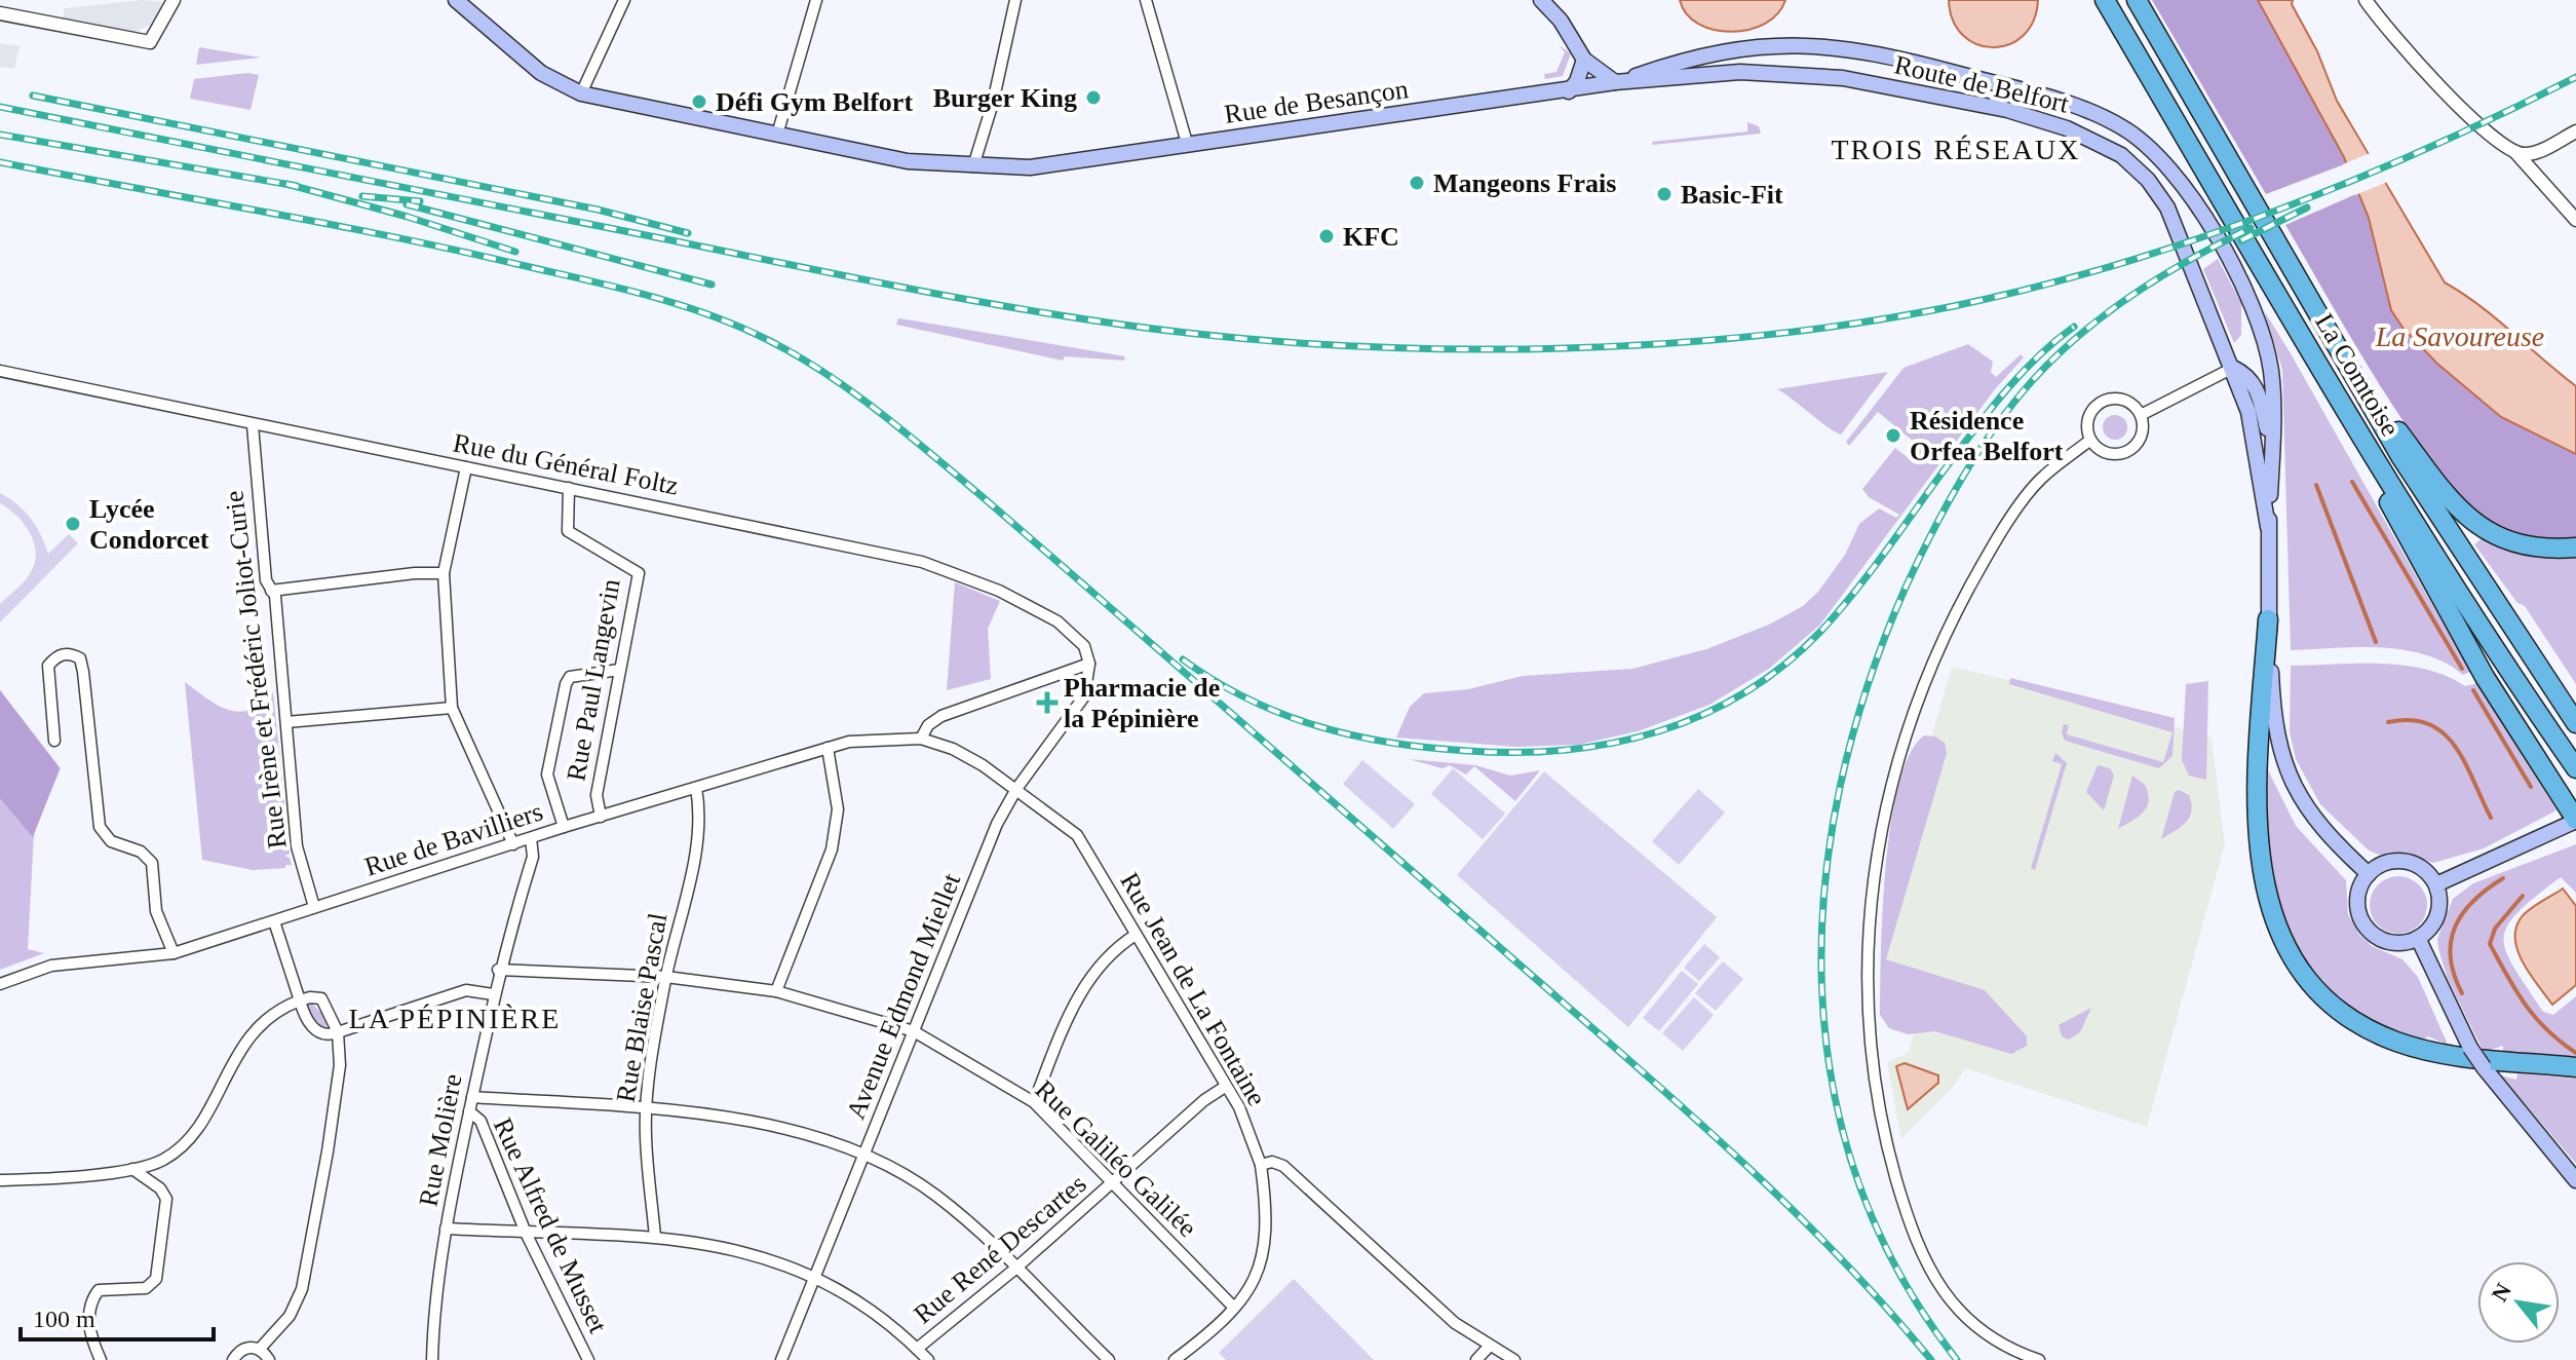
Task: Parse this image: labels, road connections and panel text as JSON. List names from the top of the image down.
{
  "streets": {
    "highway": ["La Comtoise"],
    "main road": ["Route de Belfort", "Rue de Besançon"],
    "street": [
      "Rue du Général Foltz",
      "Rue Irène et Frédéric Joliot-Curie",
      "Rue Paul Langevin",
      "Rue de Bavilliers",
      "Rue Jean de La Fontaine",
      "Avenue Edmond Miellet",
      "Rue Blaise Pascal",
      "Rue Molière",
      "Rue Galiléo Galilée",
      "Rue Alfred de Musset",
      "Rue René Descartes"
    ]
  },
  "crossings": [
    ["Route de Belfort", "Rue de Besançon"],
    ["Rue du Général Foltz", "Rue Irène et Frédéric Joliot-Curie"],
    ["Rue du Général Foltz", "Rue Paul Langevin"],
    ["Rue du Général Foltz", "Avenue Edmond Miellet"],
    ["Rue Irène et Frédéric Joliot-Curie", "Rue de Bavilliers"],
    ["Rue Paul Langevin", "Rue de Bavilliers"],
    ["Rue de Bavilliers", "Rue Jean de La Fontaine"],
    ["Rue de Bavilliers", "Avenue Edmond Miellet"],
    ["Rue de Bavilliers", "Rue Blaise Pascal"],
    ["Rue de Bavilliers", "Rue Molière"],
    ["Rue Jean de La Fontaine", "Avenue Edmond Miellet"],
    ["Rue Jean de La Fontaine", "Rue Galiléo Galilée"],
    ["Rue Jean de La Fontaine", "Rue René Descartes"],
    ["Avenue Edmond Miellet", "Rue Galiléo Galilée"],
    ["Rue Blaise Pascal", "Rue Galiléo Galilée"],
    ["Rue Molière", "Rue Galiléo Galilée"],
    ["Rue Molière", "Rue Alfred de Musset"],
    ["Rue Galiléo Galilée", "Rue René Descartes"]
  ],
  "districts": ["TROIS RÉSEAUX", "LA PÉPINIÈRE"],
  "water": ["La Savoureuse"],
  "places": {
    "other": [
      "Burger King",
      "Défi Gym Belfort",
      "Mangeons Frais",
      "Basic-Fit",
      "KFC",
      "Résidence Orfea Belfort",
      "Lycée Condorcet"
    ],
    "health": ["Pharmacie de la Pépinière"]
  },
  "scale_bar": "100 m",
  "north": "top left"
}
